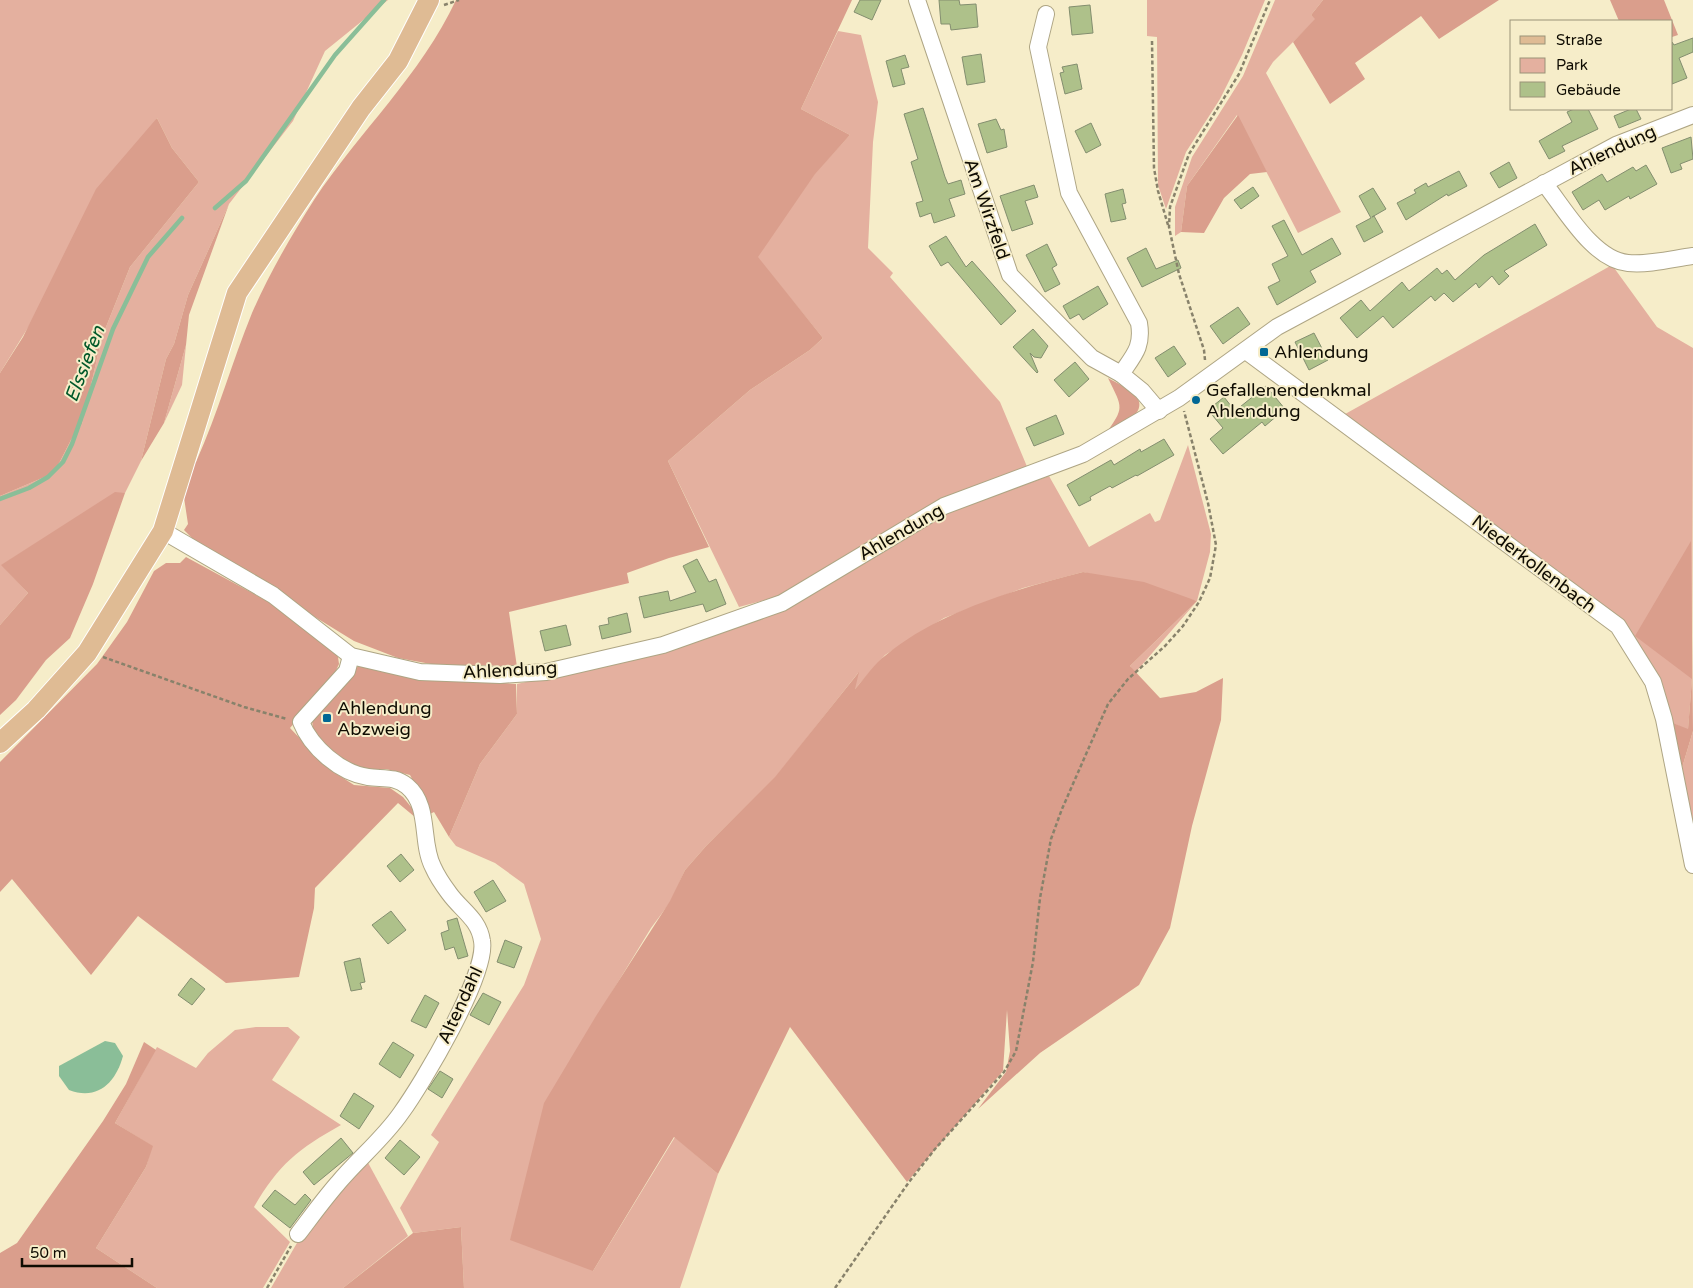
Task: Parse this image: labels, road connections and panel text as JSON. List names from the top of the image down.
{
  "streets": {
    "street": [
      "Ahlendung",
      "Am Wirzfeld",
      "Niederkollenbach",
      "Altendahl"
    ]
  },
  "crossings": [
    ["Ahlendung", "Am Wirzfeld"],
    ["Ahlendung", "Niederkollenbach"]
  ],
  "water": ["Elssiefen"],
  "places": {
    "transit": ["Ahlendung", "Ahlendung Abzweig"],
    "other": ["Gefallenendenkmal Ahlendung"]
  },
  "legend": ["Straße", "Park", "Gebäude"],
  "scale_bar": "50 m"
}
